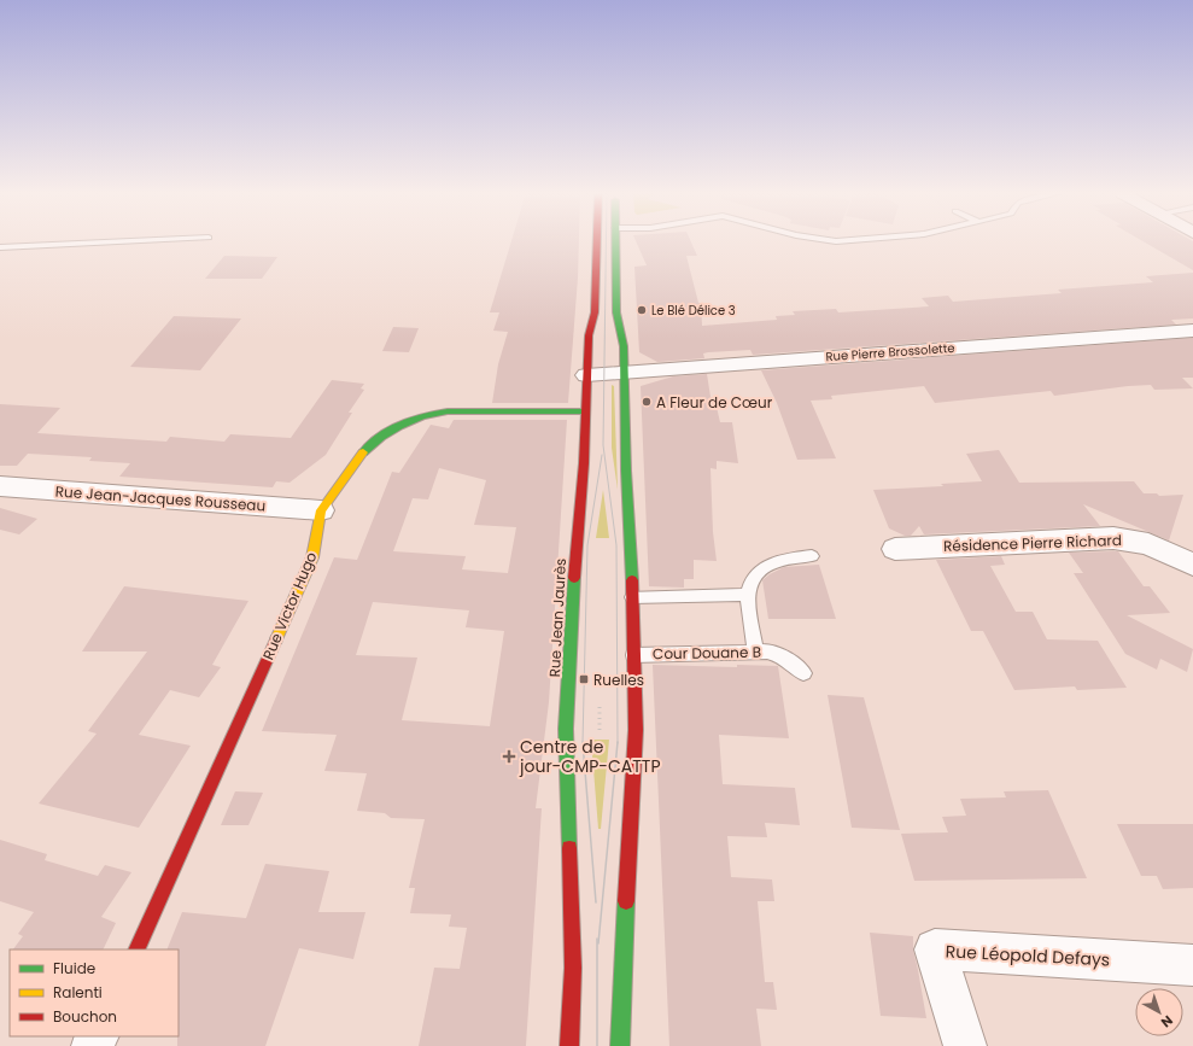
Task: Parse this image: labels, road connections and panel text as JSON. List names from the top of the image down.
{
  "streets": {
    "main road": ["Rue Victor Hugo", "Rue Jean Jaurès"],
    "street": [
      "Rue Pierre Brossolette",
      "Rue Jean-Jacques Rousseau",
      "Résidence Pierre Richard",
      "Rue Léopold Defays"
    ],
    "lane": ["Cour Douane B"]
  },
  "crossings": [
    ["Rue Pierre Brossolette", "Rue Jean Jaurès"],
    ["Rue Jean-Jacques Rousseau", "Rue Victor Hugo"],
    ["Rue Victor Hugo", "Rue Jean Jaurès"]
  ],
  "places": {
    "other": ["Le Blé Délice 3", "A Fleur de Cœur"],
    "transit": ["Ruelles"],
    "health": ["Centre de jour-CMP-CATTP"]
  },
  "legend": ["Fluide", "Ralenti", "Bouchon"],
  "north": "bottom right"
}
